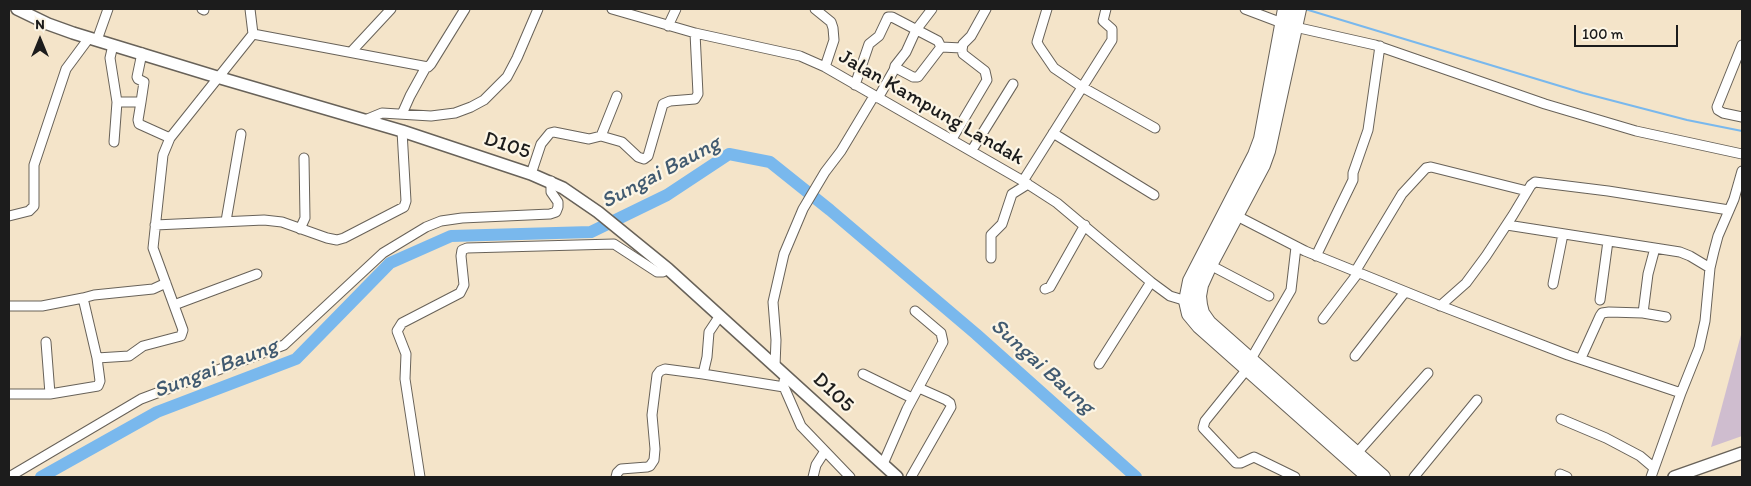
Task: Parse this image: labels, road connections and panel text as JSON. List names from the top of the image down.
{
  "streets": {
    "street": ["Jalan Kampung Landak", "D105"]
  },
  "water": ["Sungai Baung"],
  "scale_bar": "100 m",
  "north": "top"
}
